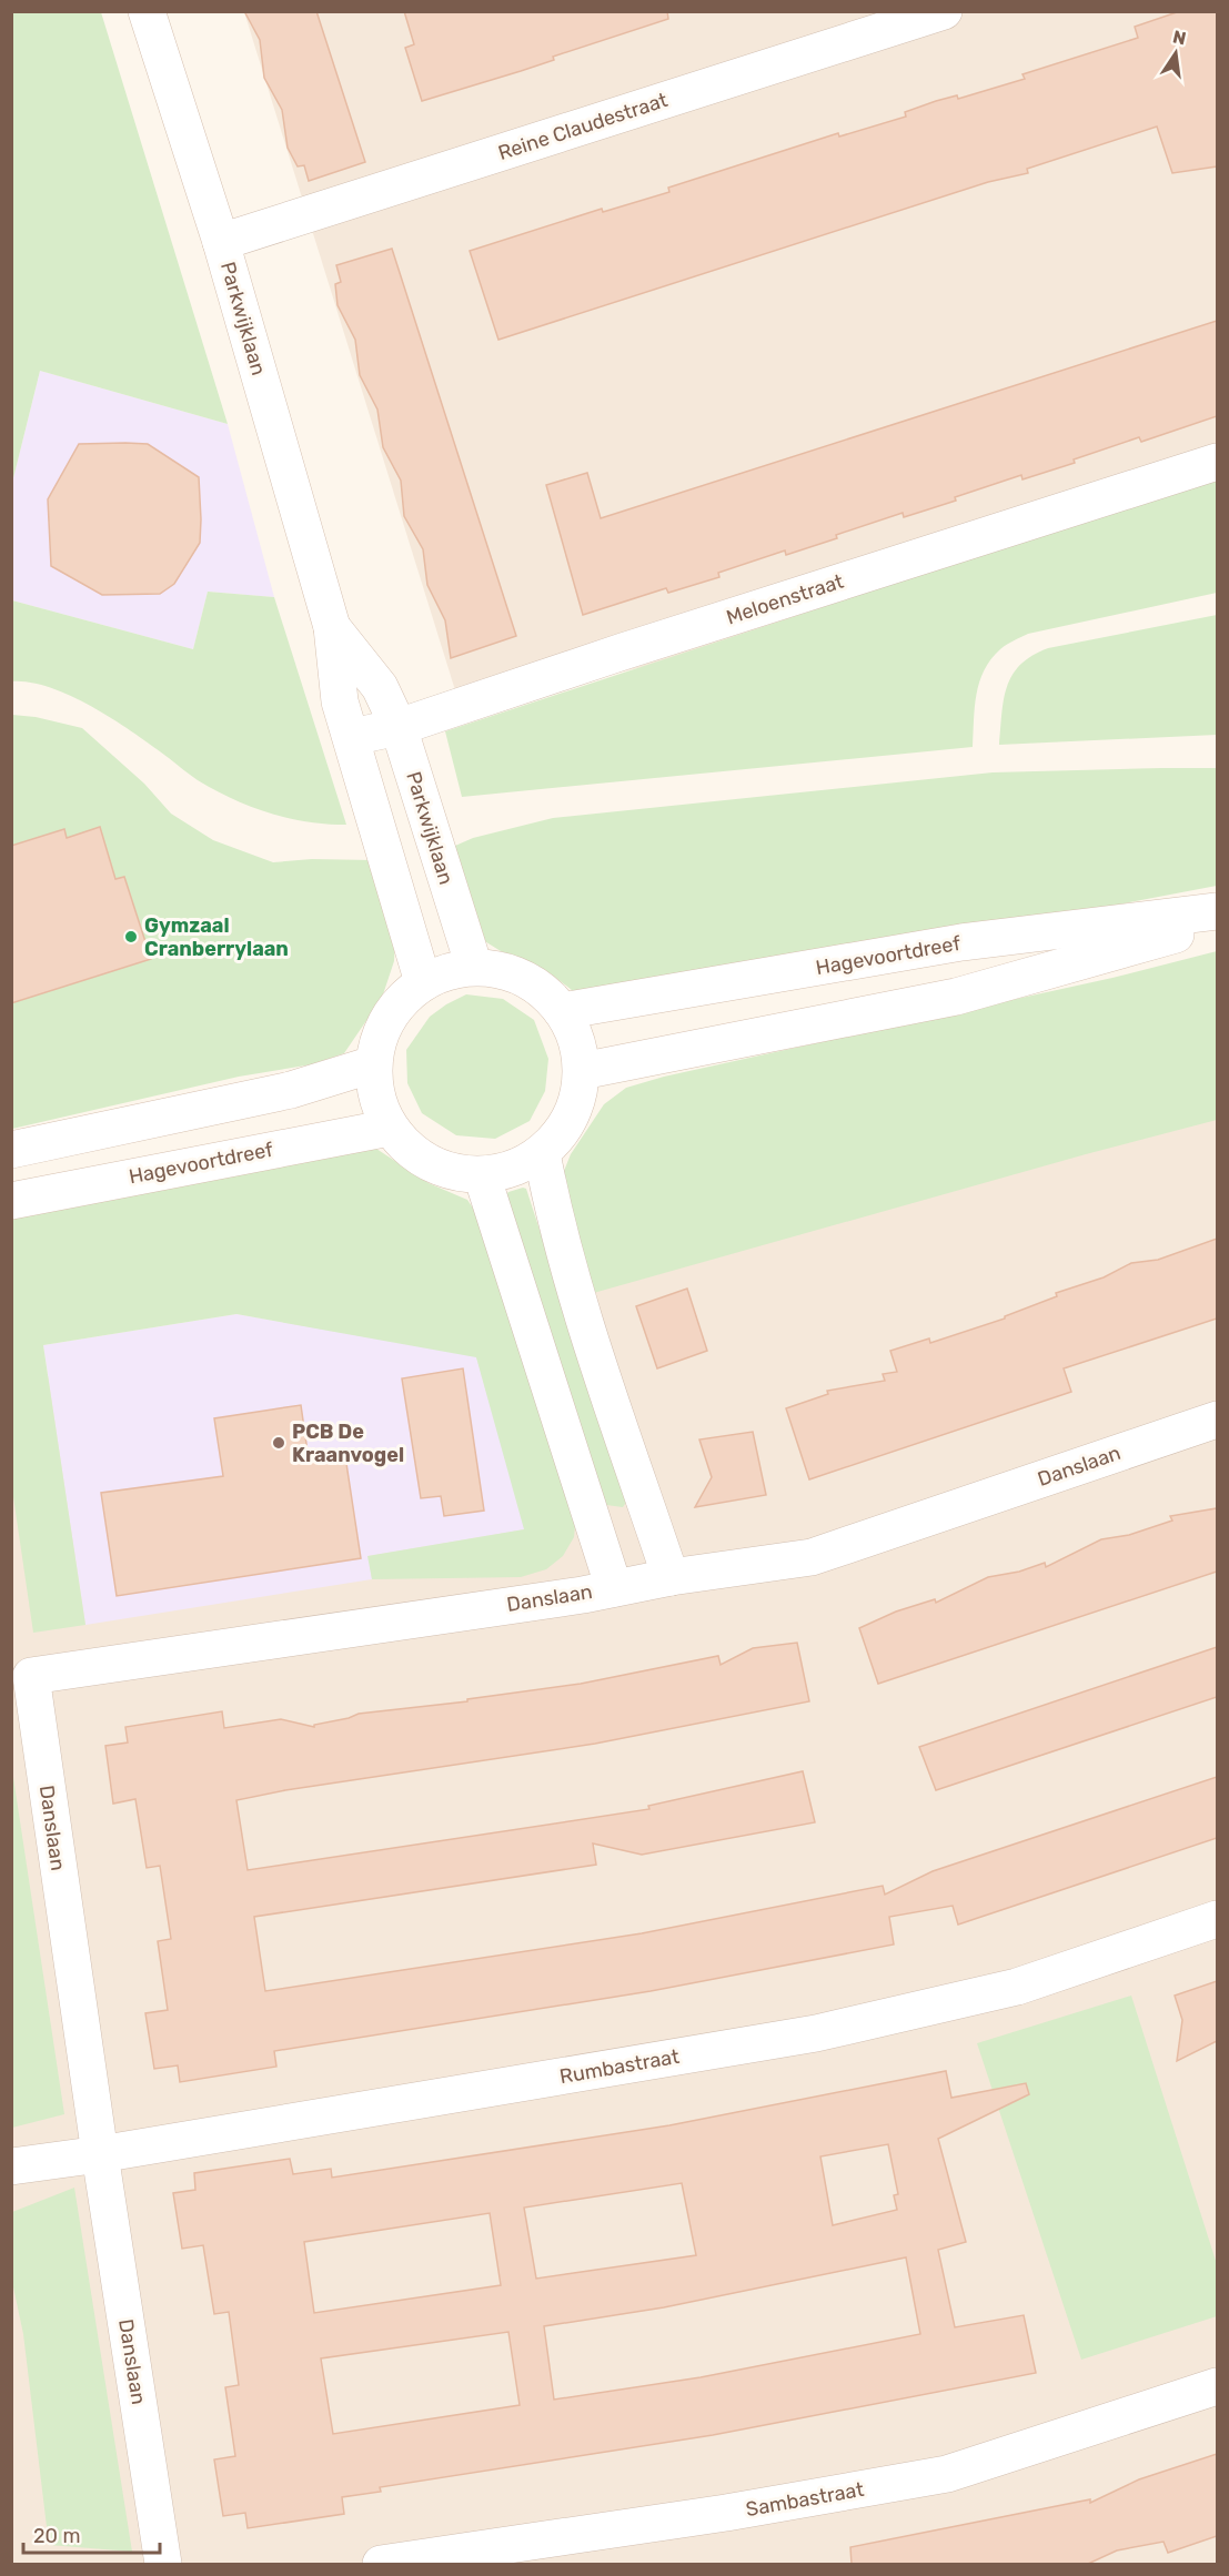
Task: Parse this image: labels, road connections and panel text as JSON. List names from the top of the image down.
{
  "streets": {
    "street": [
      "Reine Claudestraat",
      "Parkwijklaan",
      "Meloenstraat",
      "Hagevoortdreef",
      "Danslaan",
      "Rumbastraat",
      "Sambastraat"
    ]
  },
  "crossings": [
    ["Reine Claudestraat", "Parkwijklaan"],
    ["Parkwijklaan", "Meloenstraat"],
    ["Parkwijklaan", "Hagevoortdreef"],
    ["Parkwijklaan", "Danslaan"],
    ["Hagevoortdreef", "Danslaan"],
    ["Danslaan", "Rumbastraat"]
  ],
  "places": ["Gymzaal Cranberrylaan", "PCB De Kraanvogel"],
  "scale_bar": "20 m",
  "north": "top"
}
